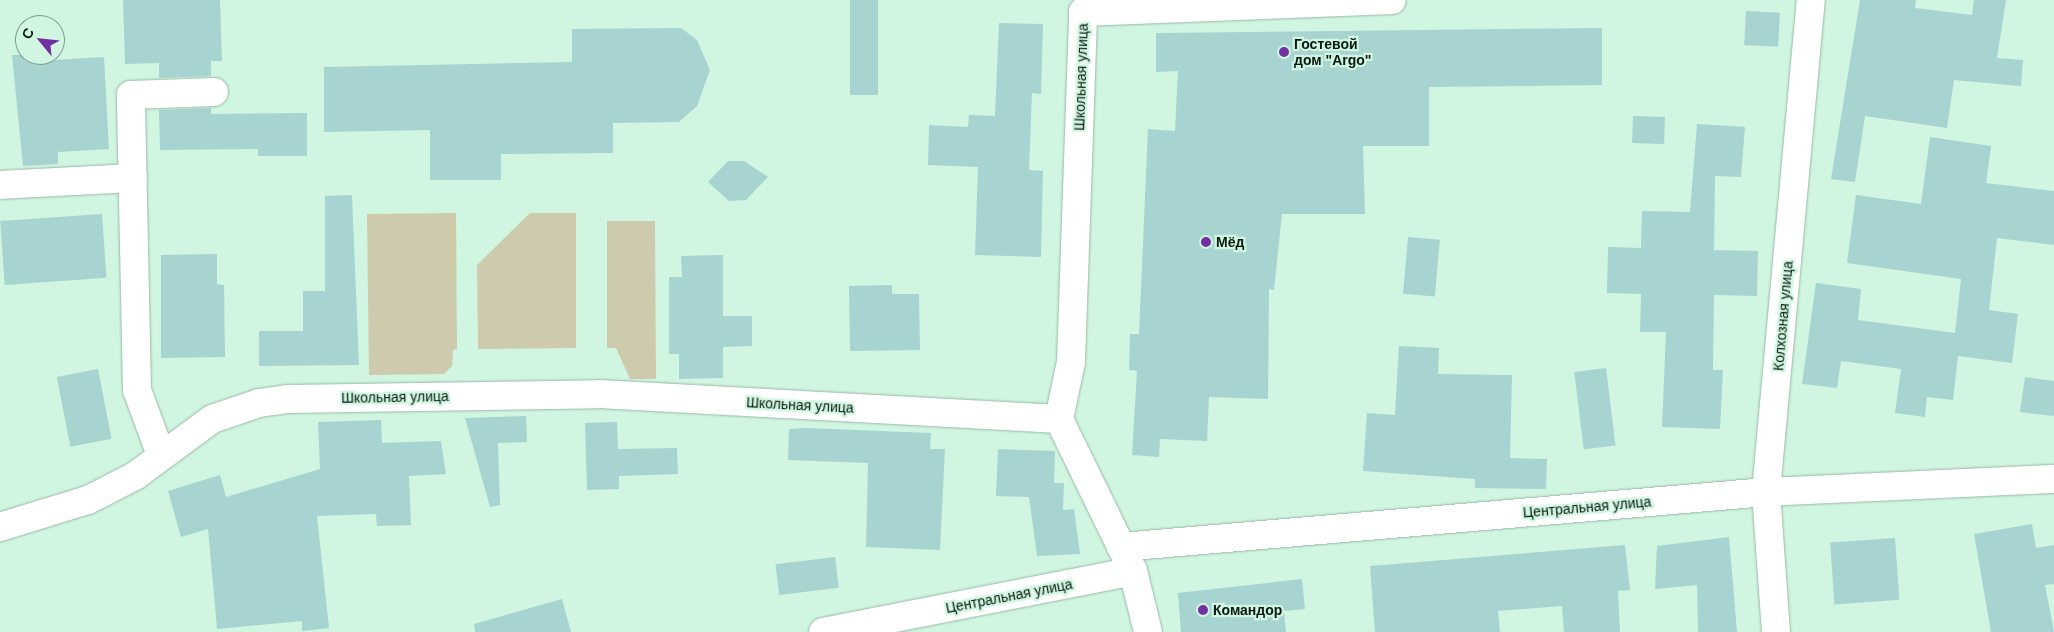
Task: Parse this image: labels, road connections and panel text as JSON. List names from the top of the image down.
{
  "streets": {
    "street": ["Школьная улица", "Колхозная улица", "Центральная улица"]
  },
  "crossings": [
    ["Колхозная улица", "Центральная улица"]
  ],
  "places": ["Гостевой дом \"Argo\"", "Мёд", "Командор"],
  "north": "top left"
}
